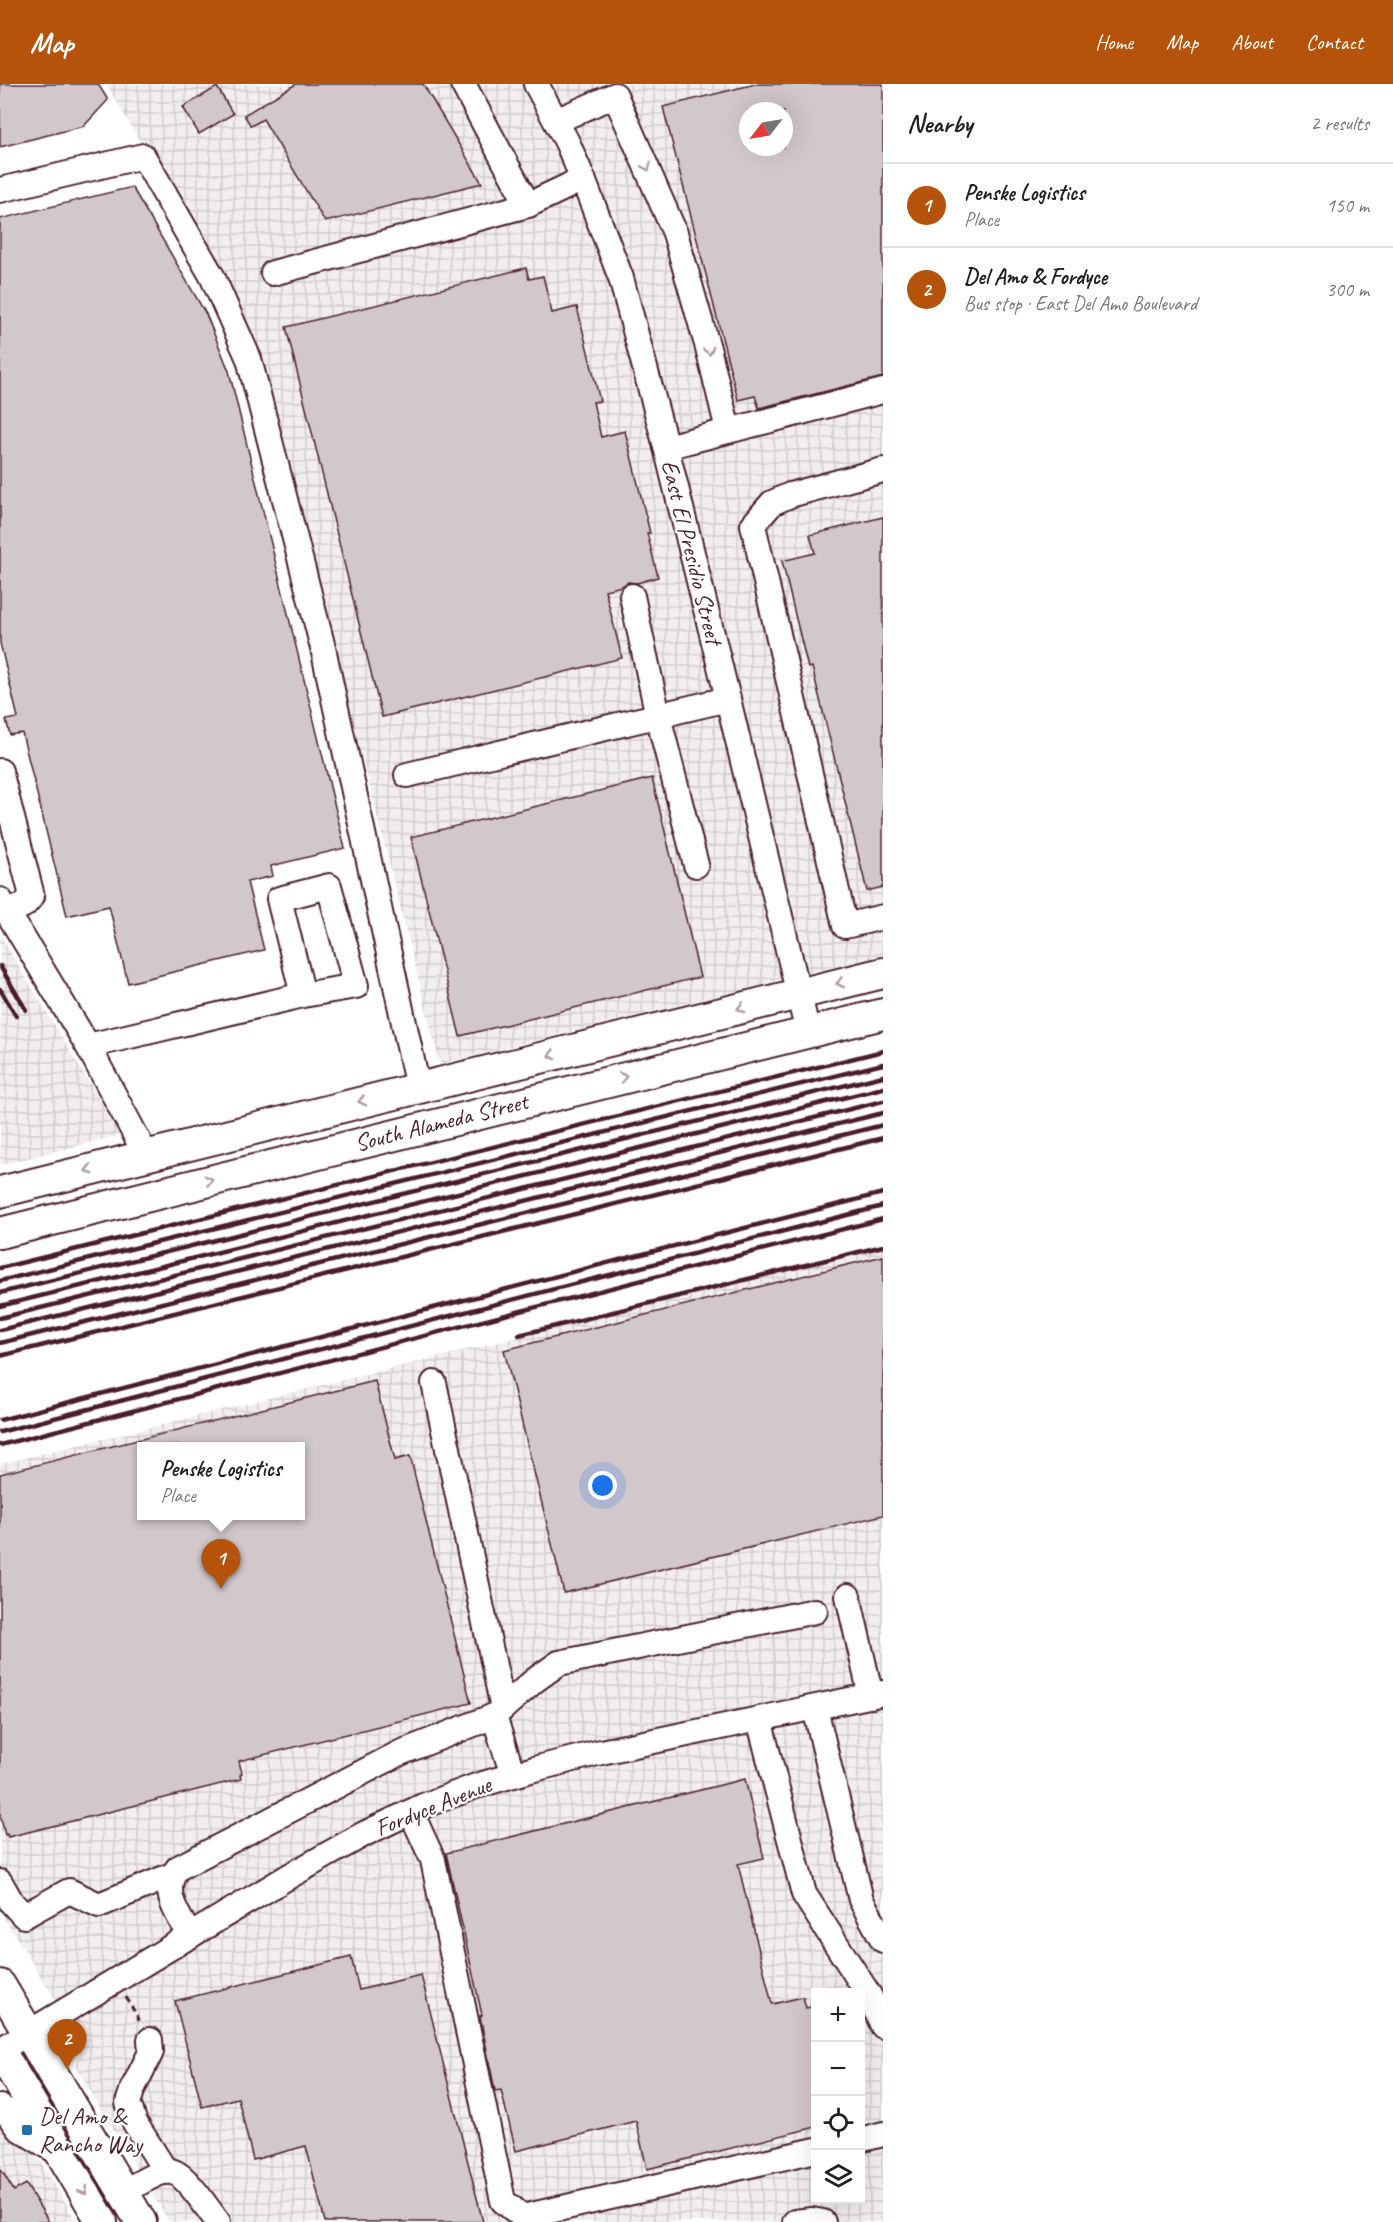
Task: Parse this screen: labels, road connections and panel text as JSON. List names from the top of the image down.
{
  "streets": {
    "main road": ["South Alameda Street"],
    "street": ["East El Presidio Street", "Fordyce Avenue"]
  },
  "crossings": [
    ["East El Presidio Street", "South Alameda Street"]
  ],
  "places": {
    "transit": ["Del Amo & Rancho Way"]
  },
  "north": "bottom left",
  "page": {
    "header": "Map",
    "nav": [
      "Home",
      "Map",
      "About",
      "Contact"
    ],
    "heading": ["Nearby", "2 results"],
    "list": [
      {
        "mark": "1",
        "name": "Penske Logistics",
        "note": "Place",
        "value": "150 m"
      },
      {
        "mark": "2",
        "name": "Del Amo & Fordyce",
        "note": "Bus stop · East Del Amo Boulevard",
        "value": "300 m"
      }
    ],
    "popup": ["Penske Logistics", "Place"],
    "pins": ["1", "2"],
    "map_buttons": ["+", "−"]
  }
}
